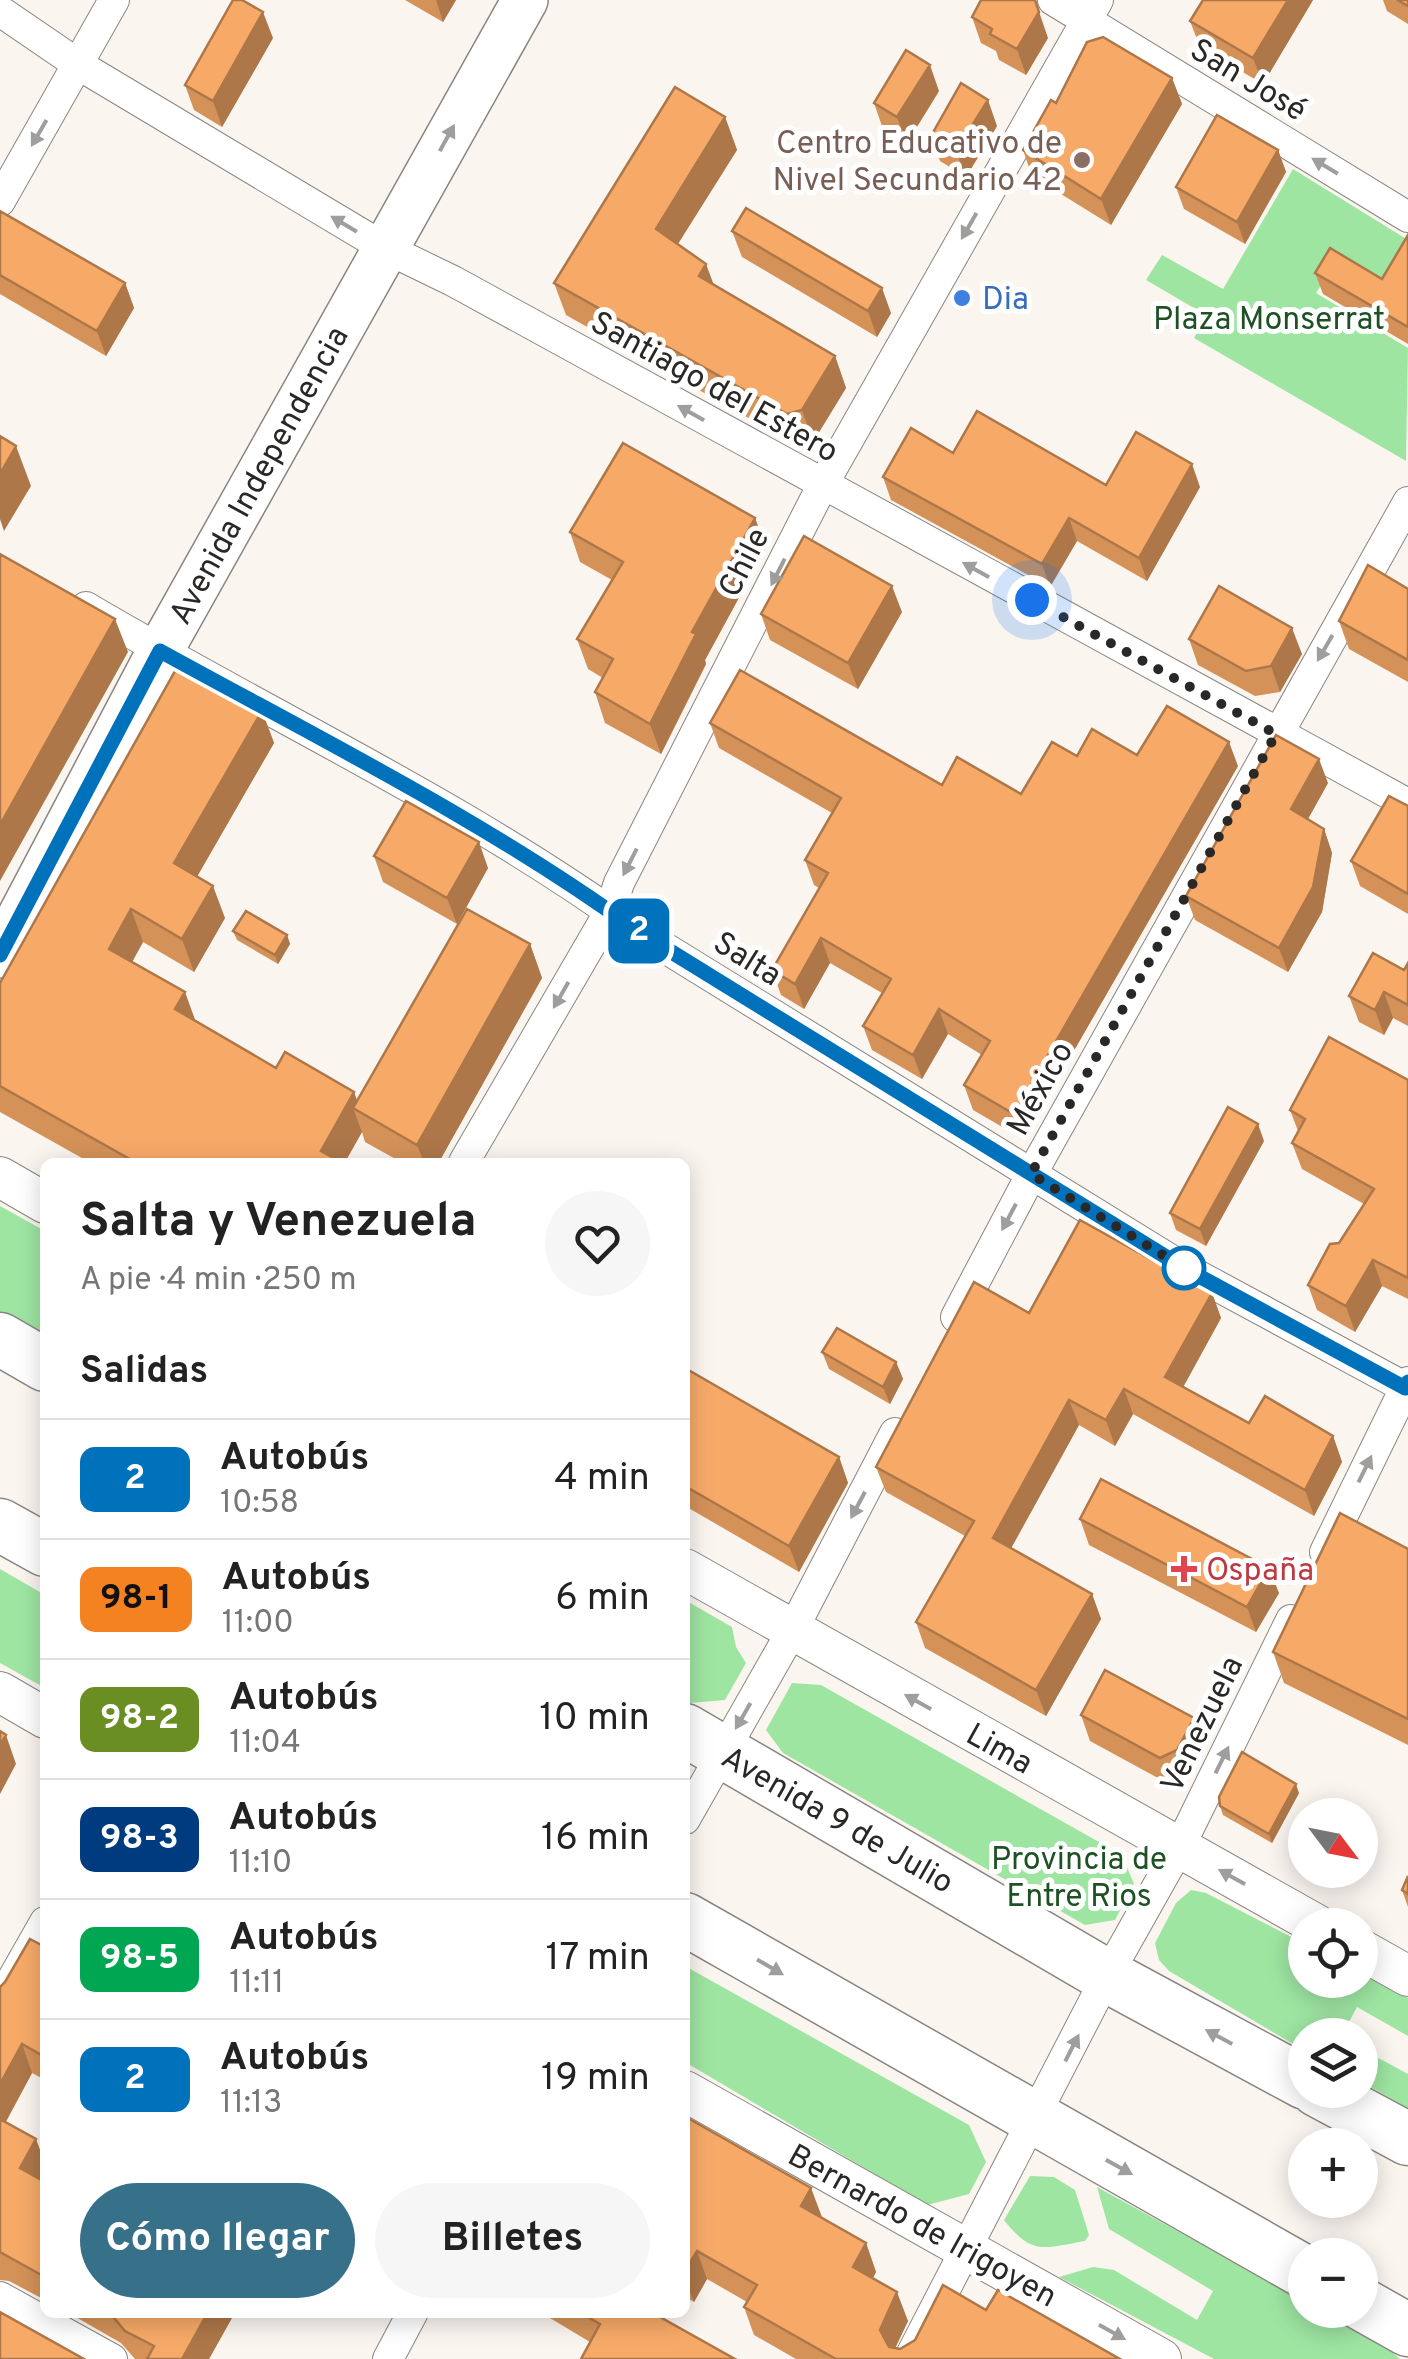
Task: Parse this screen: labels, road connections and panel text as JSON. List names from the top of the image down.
{
  "streets": {
    "highway": ["Avenida 9 de Julio"],
    "main road": ["Avenida Independencia"],
    "street": [
      "San José",
      "Santiago del Estero",
      "Chile",
      "Salta",
      "México",
      "Venezuela",
      "Lima",
      "Bernardo de Irigoyen"
    ]
  },
  "crossings": [
    ["San José", "Chile"],
    ["Santiago del Estero", "Avenida Independencia"],
    ["Santiago del Estero", "Chile"],
    ["Santiago del Estero", "México"],
    ["Avenida Independencia", "Salta"],
    ["Chile", "Salta"],
    ["Salta", "México"],
    ["Salta", "Venezuela"],
    ["Venezuela", "Lima"],
    ["Venezuela", "Avenida 9 de Julio"],
    ["Venezuela", "Bernardo de Irigoyen"]
  ],
  "one_way": [
    "San José",
    "Santiago del Estero",
    "Chile",
    "México",
    "Venezuela",
    "Lima",
    "Bernardo de Irigoyen"
  ],
  "parks": ["Plaza Monserrat", "Provincia de Entre Rios"],
  "places": {
    "other": ["Centro Educativo de Nivel Secundario 42", "Dia"],
    "health": ["Ospaña"]
  },
  "lines": ["bus line 2"],
  "north": "bottom right",
  "page": {
    "on_map": "2",
    "heading": [
      ["Salta y Venezuela", "A pie · 4 min · 250 m"],
      "Salidas"
    ],
    "list": [
      {
        "mark": "2",
        "name": "Autobús",
        "note": "10:58",
        "value": "4 min"
      },
      {
        "mark": "98-1",
        "name": "Autobús",
        "note": "11:00",
        "value": "6 min"
      },
      {
        "mark": "98-2",
        "name": "Autobús",
        "note": "11:04",
        "value": "10 min"
      },
      {
        "mark": "98-3",
        "name": "Autobús",
        "note": "11:10",
        "value": "16 min"
      },
      {
        "mark": "98-5",
        "name": "Autobús",
        "note": "11:11",
        "value": "17 min"
      },
      {
        "mark": "2",
        "name": "Autobús",
        "note": "11:13",
        "value": "19 min"
      }
    ],
    "map_buttons": ["+", "−"],
    "buttons": ["Cómo llegar", "Billetes"]
  }
}
